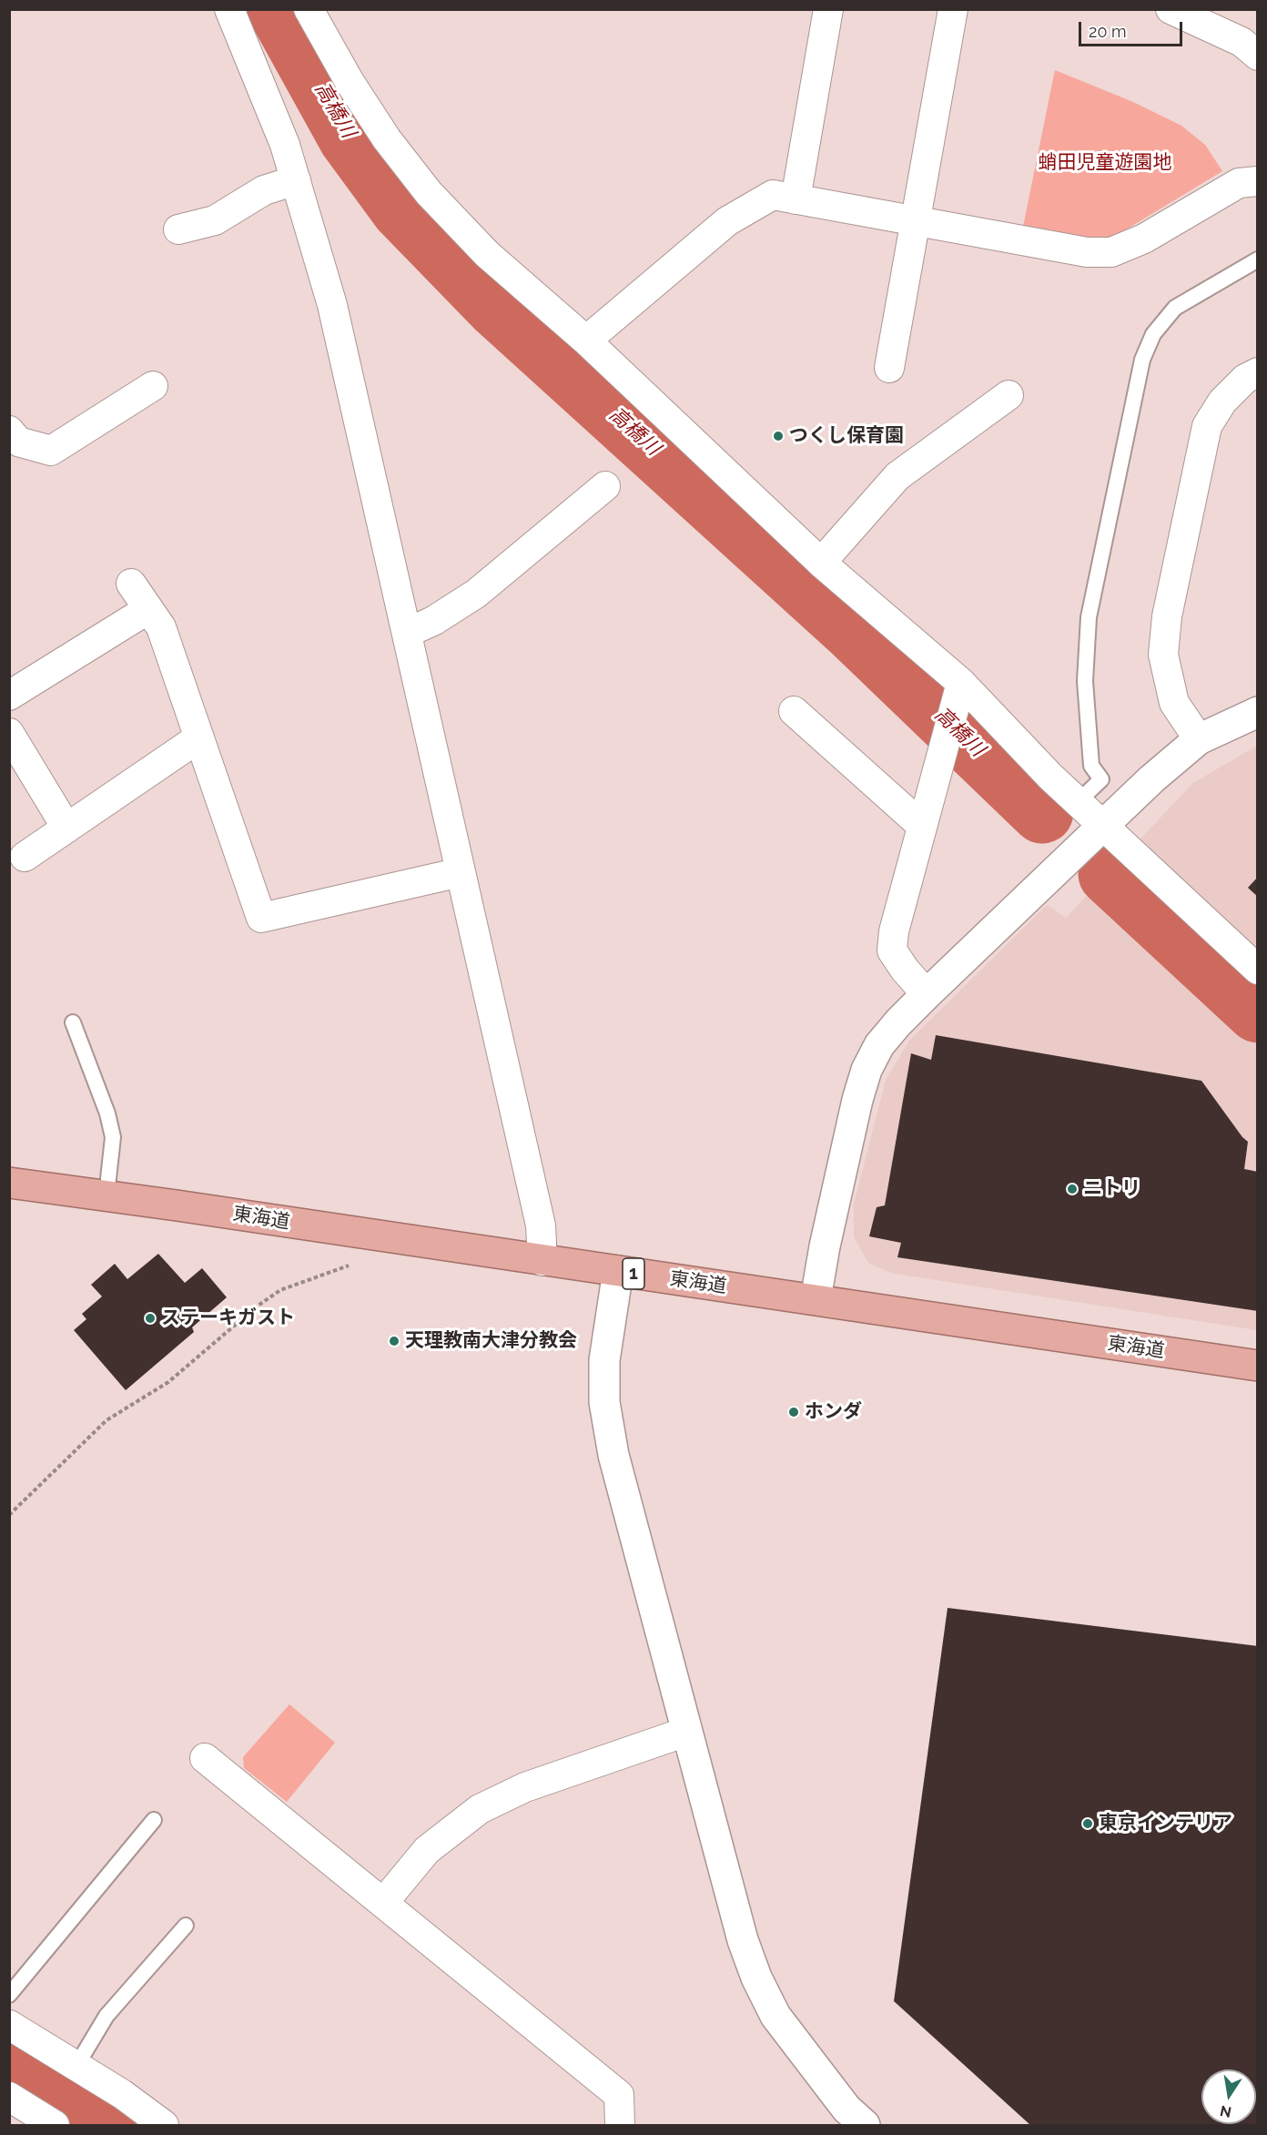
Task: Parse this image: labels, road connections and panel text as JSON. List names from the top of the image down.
{
  "streets": {
    "highway": ["東海道", "1"]
  },
  "water": ["高橋川"],
  "parks": ["蛸田児童遊園地"],
  "places": [
    "つくし保育園",
    "ニトリ",
    "ステーキガスト",
    "天理教南大津分教会",
    "ホンダ",
    "東京インテリア"
  ],
  "scale_bar": "20 m",
  "north": "bottom"
}
